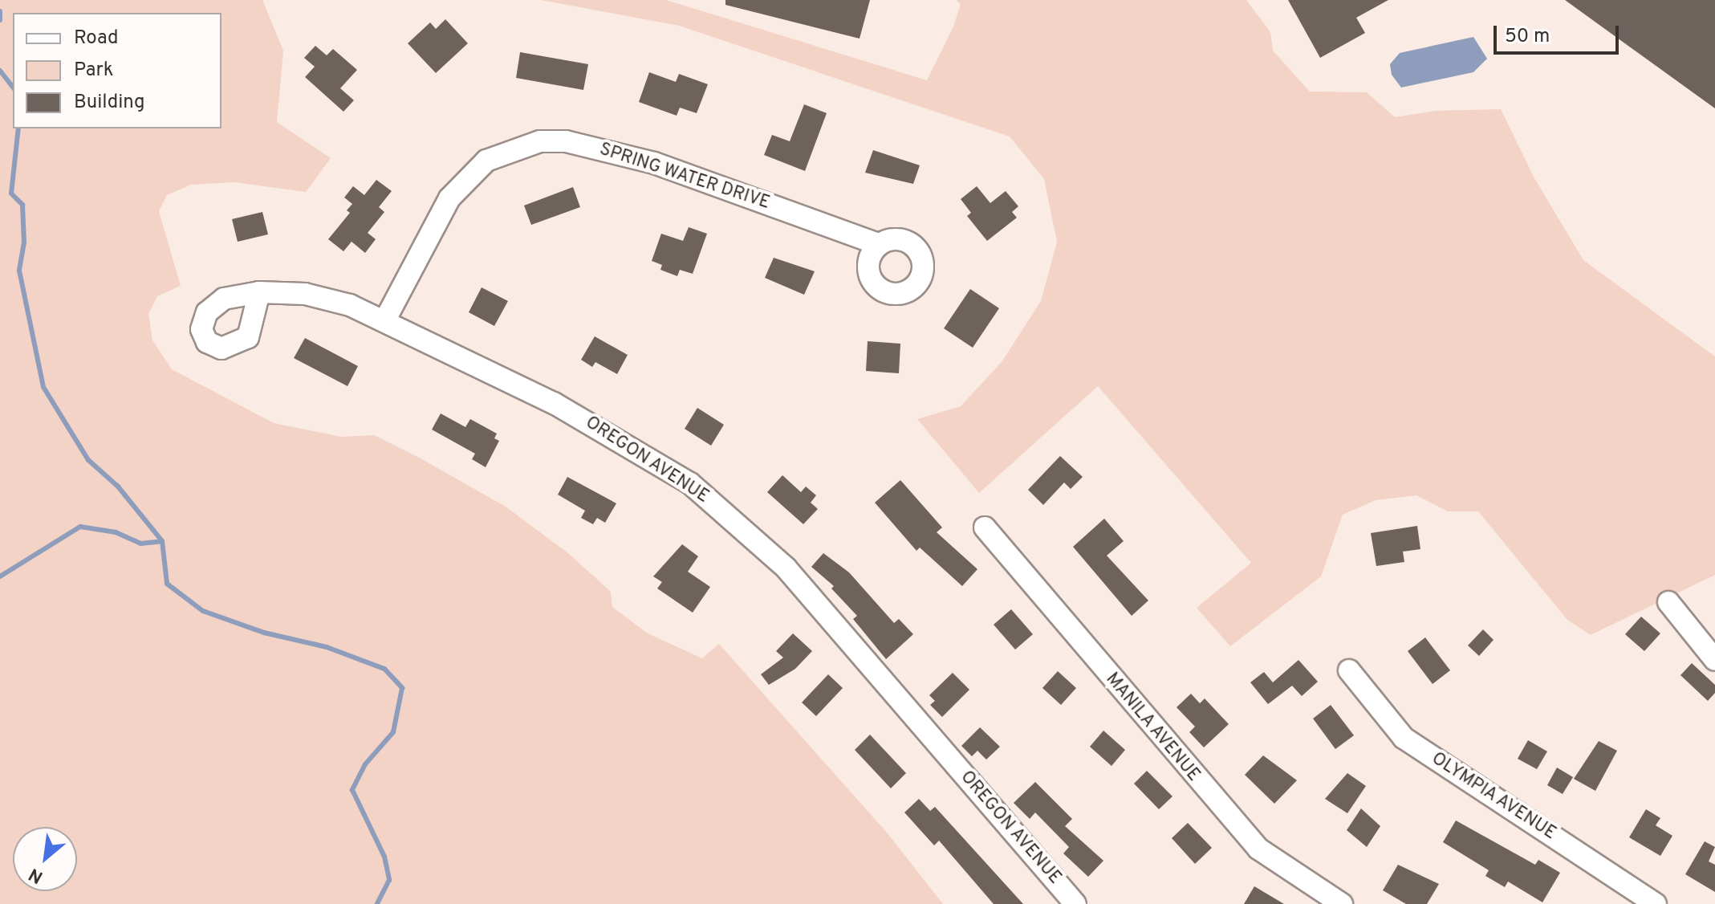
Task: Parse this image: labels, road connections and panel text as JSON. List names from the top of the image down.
{
  "streets": {
    "street": [
      "SPRING WATER DRIVE",
      "OREGON AVENUE",
      "MANILA AVENUE",
      "OLYMPIA AVENUE"
    ]
  },
  "crossings": [
    ["SPRING WATER DRIVE", "OREGON AVENUE"]
  ],
  "legend": ["Road", "Park", "Building"],
  "scale_bar": "50 m",
  "north": "bottom left"
}
